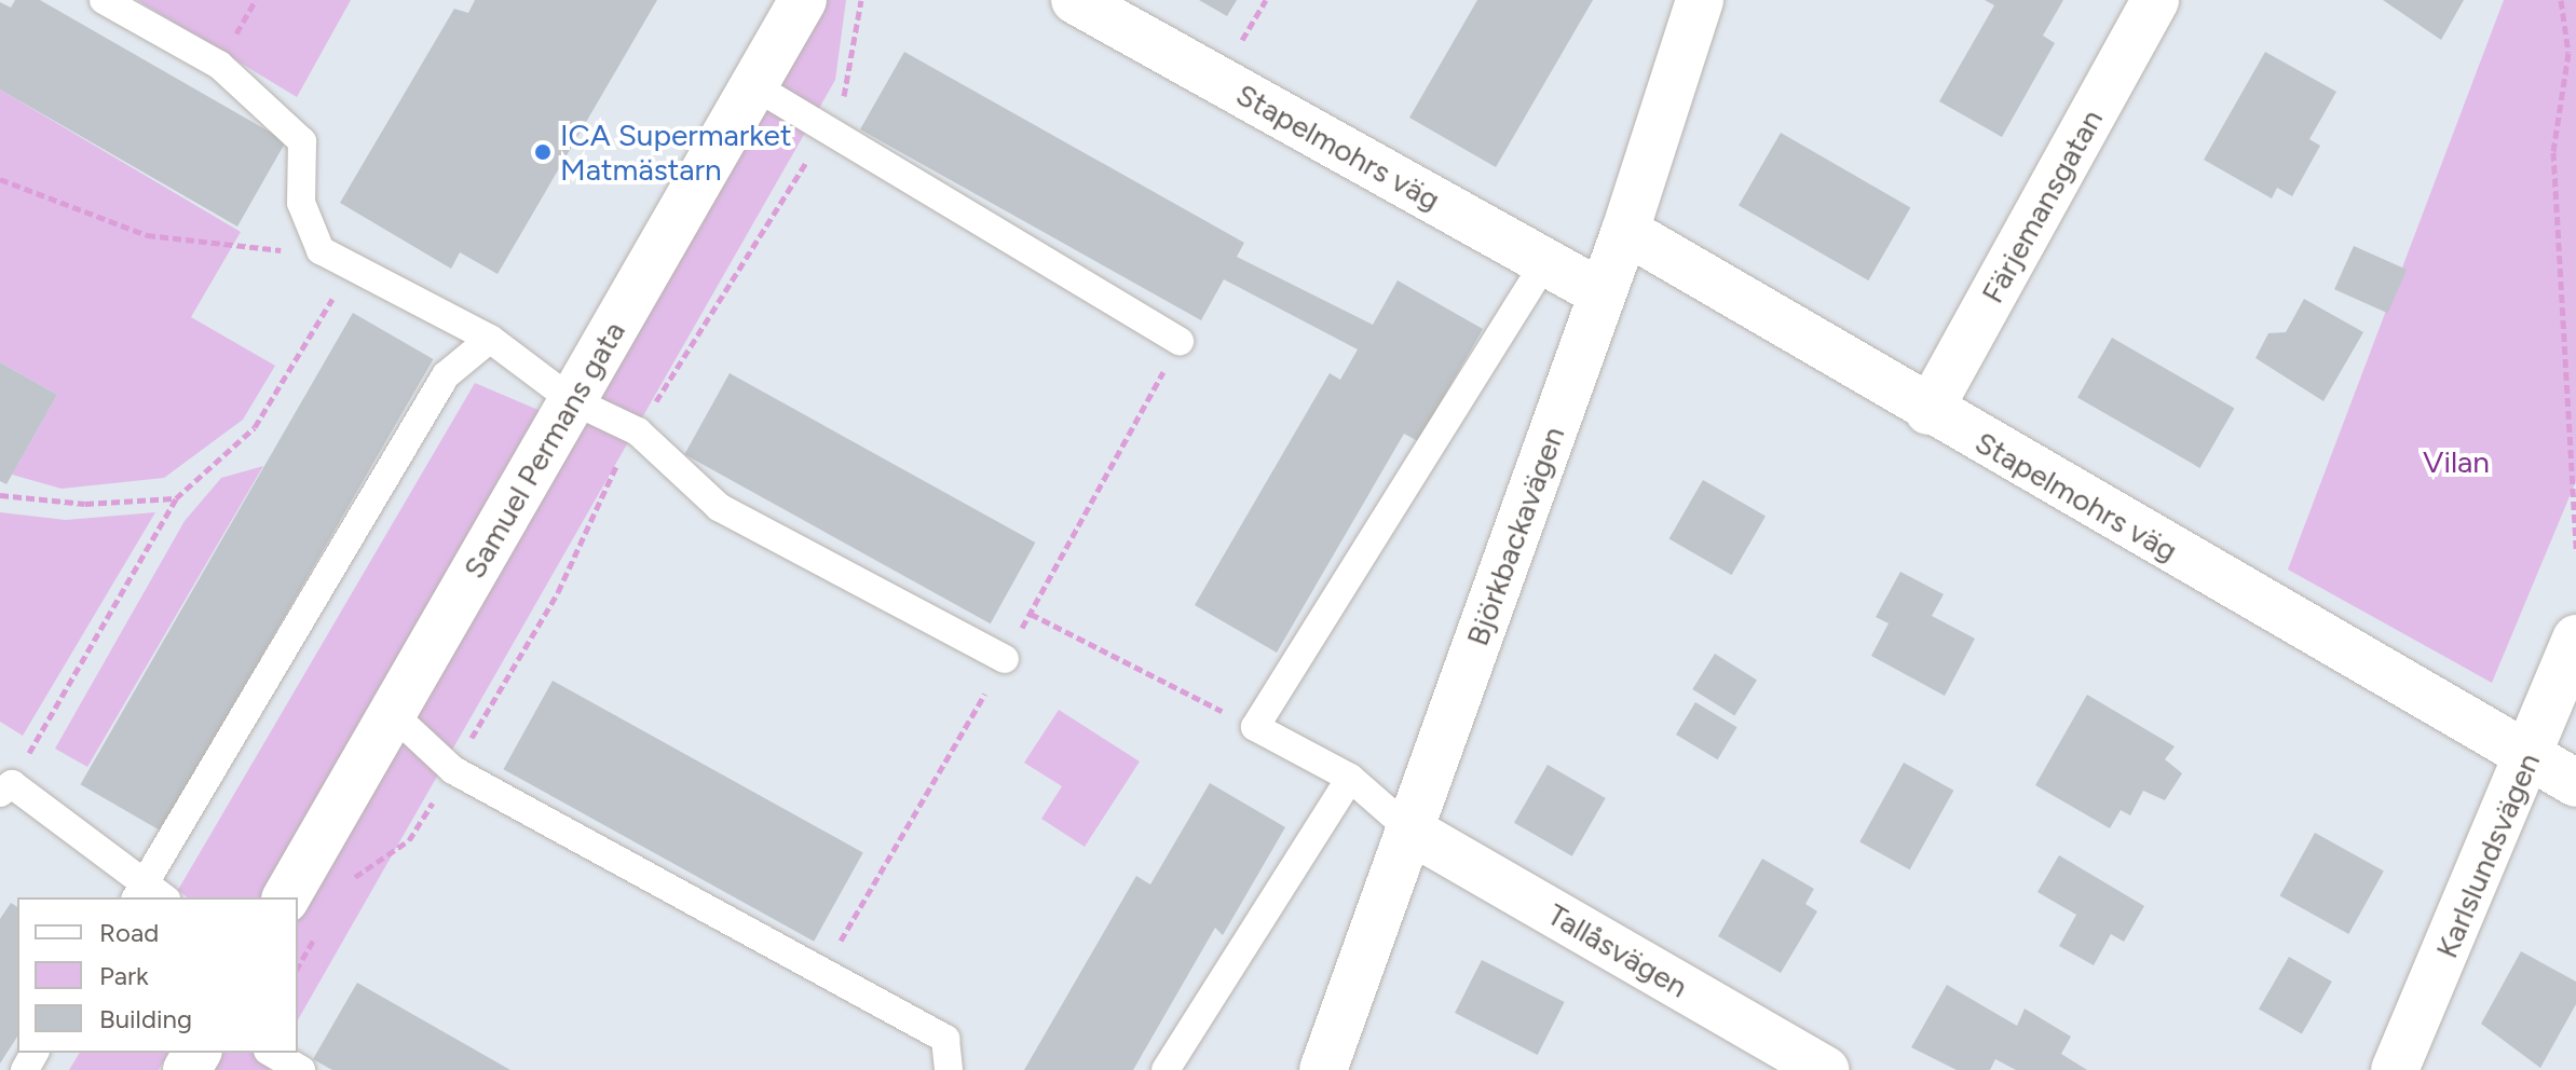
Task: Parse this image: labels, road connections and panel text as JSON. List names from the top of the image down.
{
  "streets": {
    "street": [
      "Stapelmohrs väg",
      "Färjemansgatan",
      "Samuel Permans gata",
      "Björkbackavägen",
      "Karlslundsvägen",
      "Tallåsvägen"
    ]
  },
  "crossings": [
    ["Stapelmohrs väg", "Färjemansgatan"],
    ["Stapelmohrs väg", "Björkbackavägen"],
    ["Stapelmohrs väg", "Karlslundsvägen"],
    ["Björkbackavägen", "Tallåsvägen"]
  ],
  "parks": ["Vilan"],
  "places": ["ICA Supermarket Matmästarn"],
  "legend": ["Road", "Park", "Building"]
}
